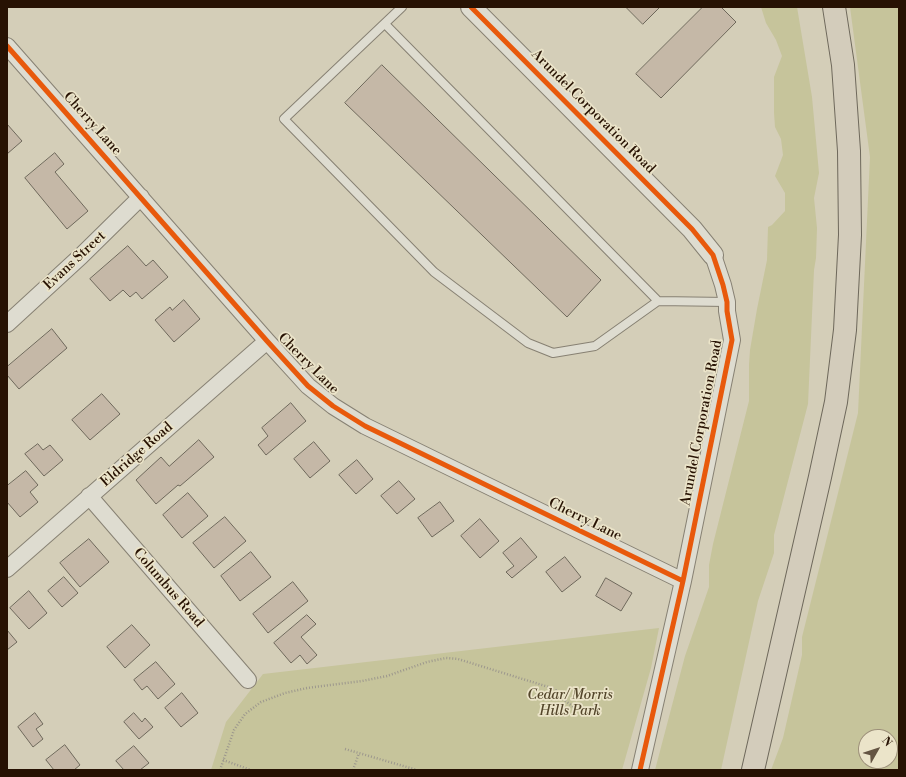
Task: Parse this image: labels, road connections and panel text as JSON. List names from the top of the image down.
{
  "streets": {
    "street": [
      "Arundel Corporation Road",
      "Cherry Lane",
      "Evans Street",
      "Eldridge Road",
      "Columbus Road"
    ]
  },
  "crossings": [
    ["Arundel Corporation Road", "Cherry Lane"],
    ["Cherry Lane", "Evans Street"],
    ["Cherry Lane", "Eldridge Road"],
    ["Eldridge Road", "Columbus Road"]
  ],
  "parks": ["Cedar/ Morris Hills Park"],
  "north": "top right"
}
